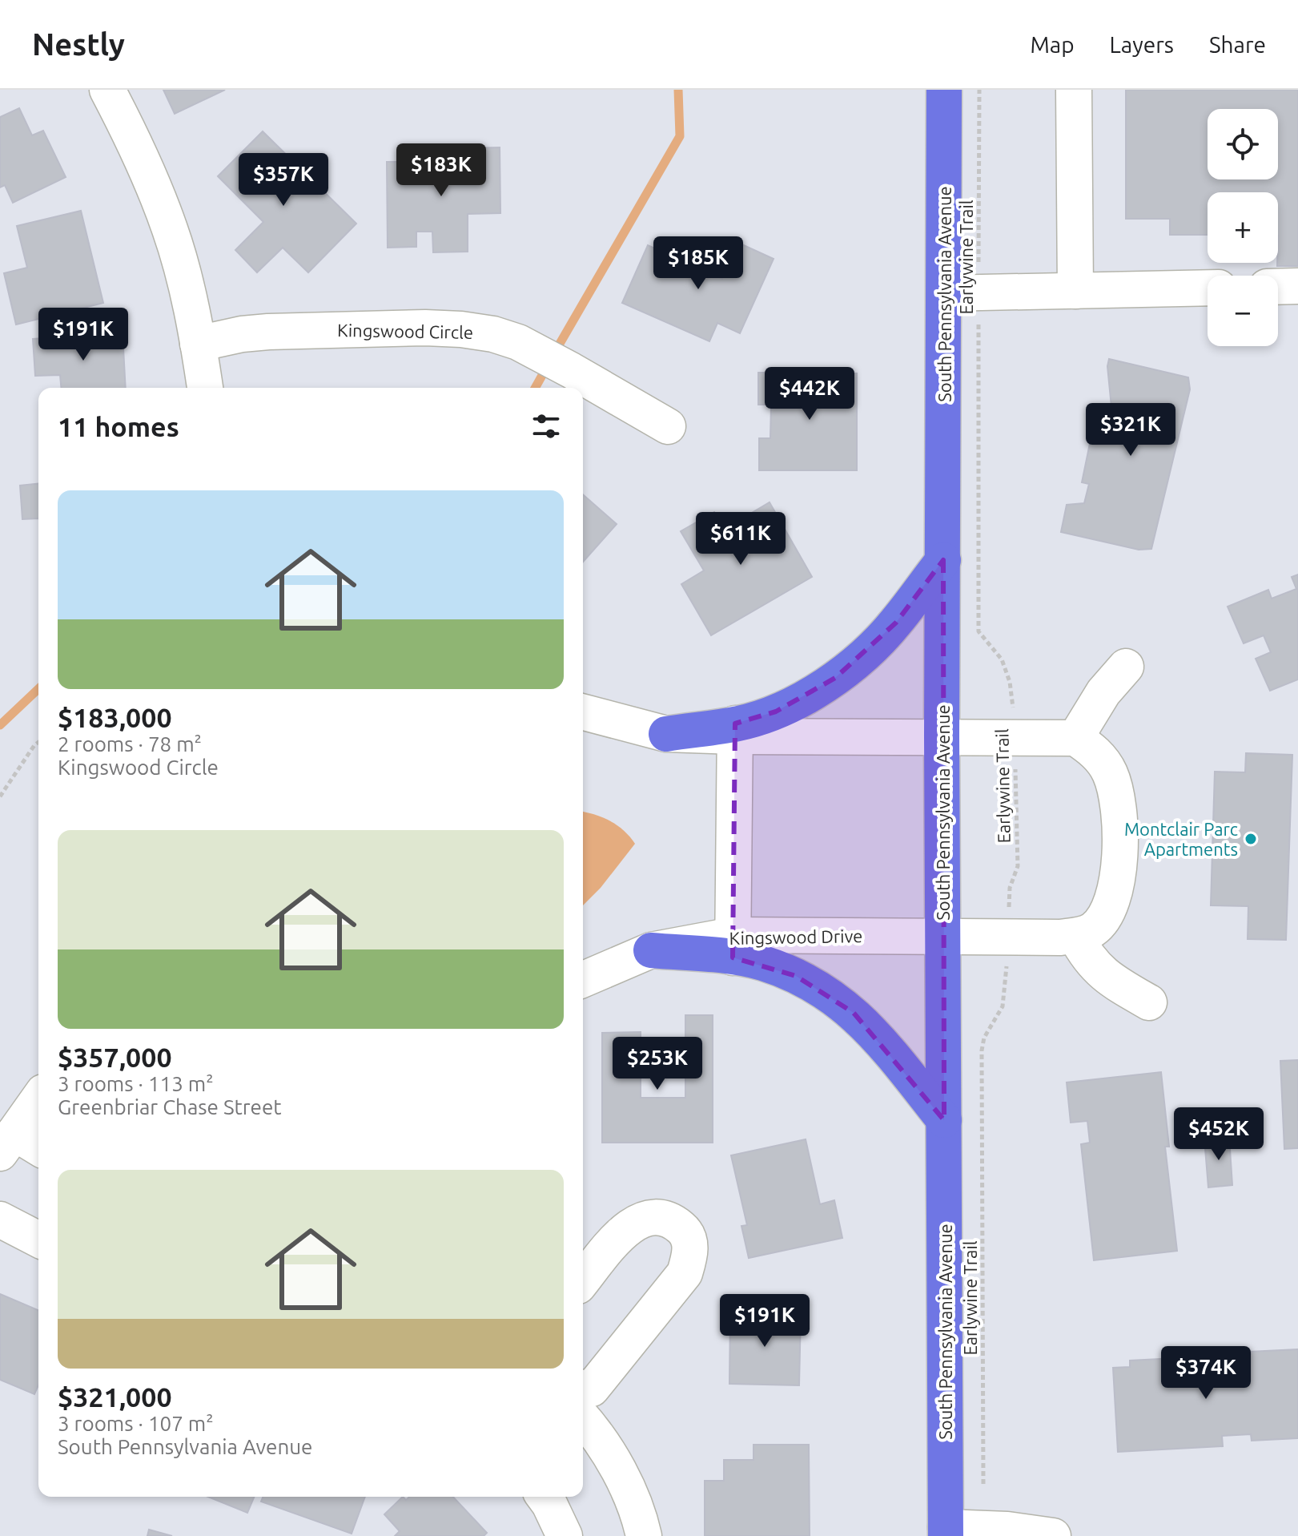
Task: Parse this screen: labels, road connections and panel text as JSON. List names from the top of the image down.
{
  "streets": {
    "main road": ["South Pennsylvania Avenue"],
    "street": ["Kingswood Circle", "Kingswood Drive"],
    "path": ["Earlywine Trail"]
  },
  "crossings": [
    ["Earlywine Trail", "Kingswood Drive"],
    ["South Pennsylvania Avenue", "Kingswood Drive"]
  ],
  "places": ["Montclair Parc Apartments"],
  "page": {
    "header": "Nestly",
    "nav": ["Map", "Layers", "Share"],
    "map_buttons": ["+", "−"],
    "price": [
      "$183K",
      "$357K",
      "$185K",
      "$191K",
      "$442K",
      "$321K",
      "$611K",
      "$253K",
      "$452K",
      "$191K",
      "$374K"
    ],
    "heading": "11 homes",
    "list": [
      {
        "name": "$183,000",
        "note": "2 rooms · 78 m² · Kingswood Circle"
      },
      {
        "name": "$357,000",
        "note": "3 rooms · 113 m² · Greenbriar Chase Street"
      },
      {
        "name": "$321,000",
        "note": "3 rooms · 107 m² · South Pennsylvania Avenue"
      }
    ]
  }
}
